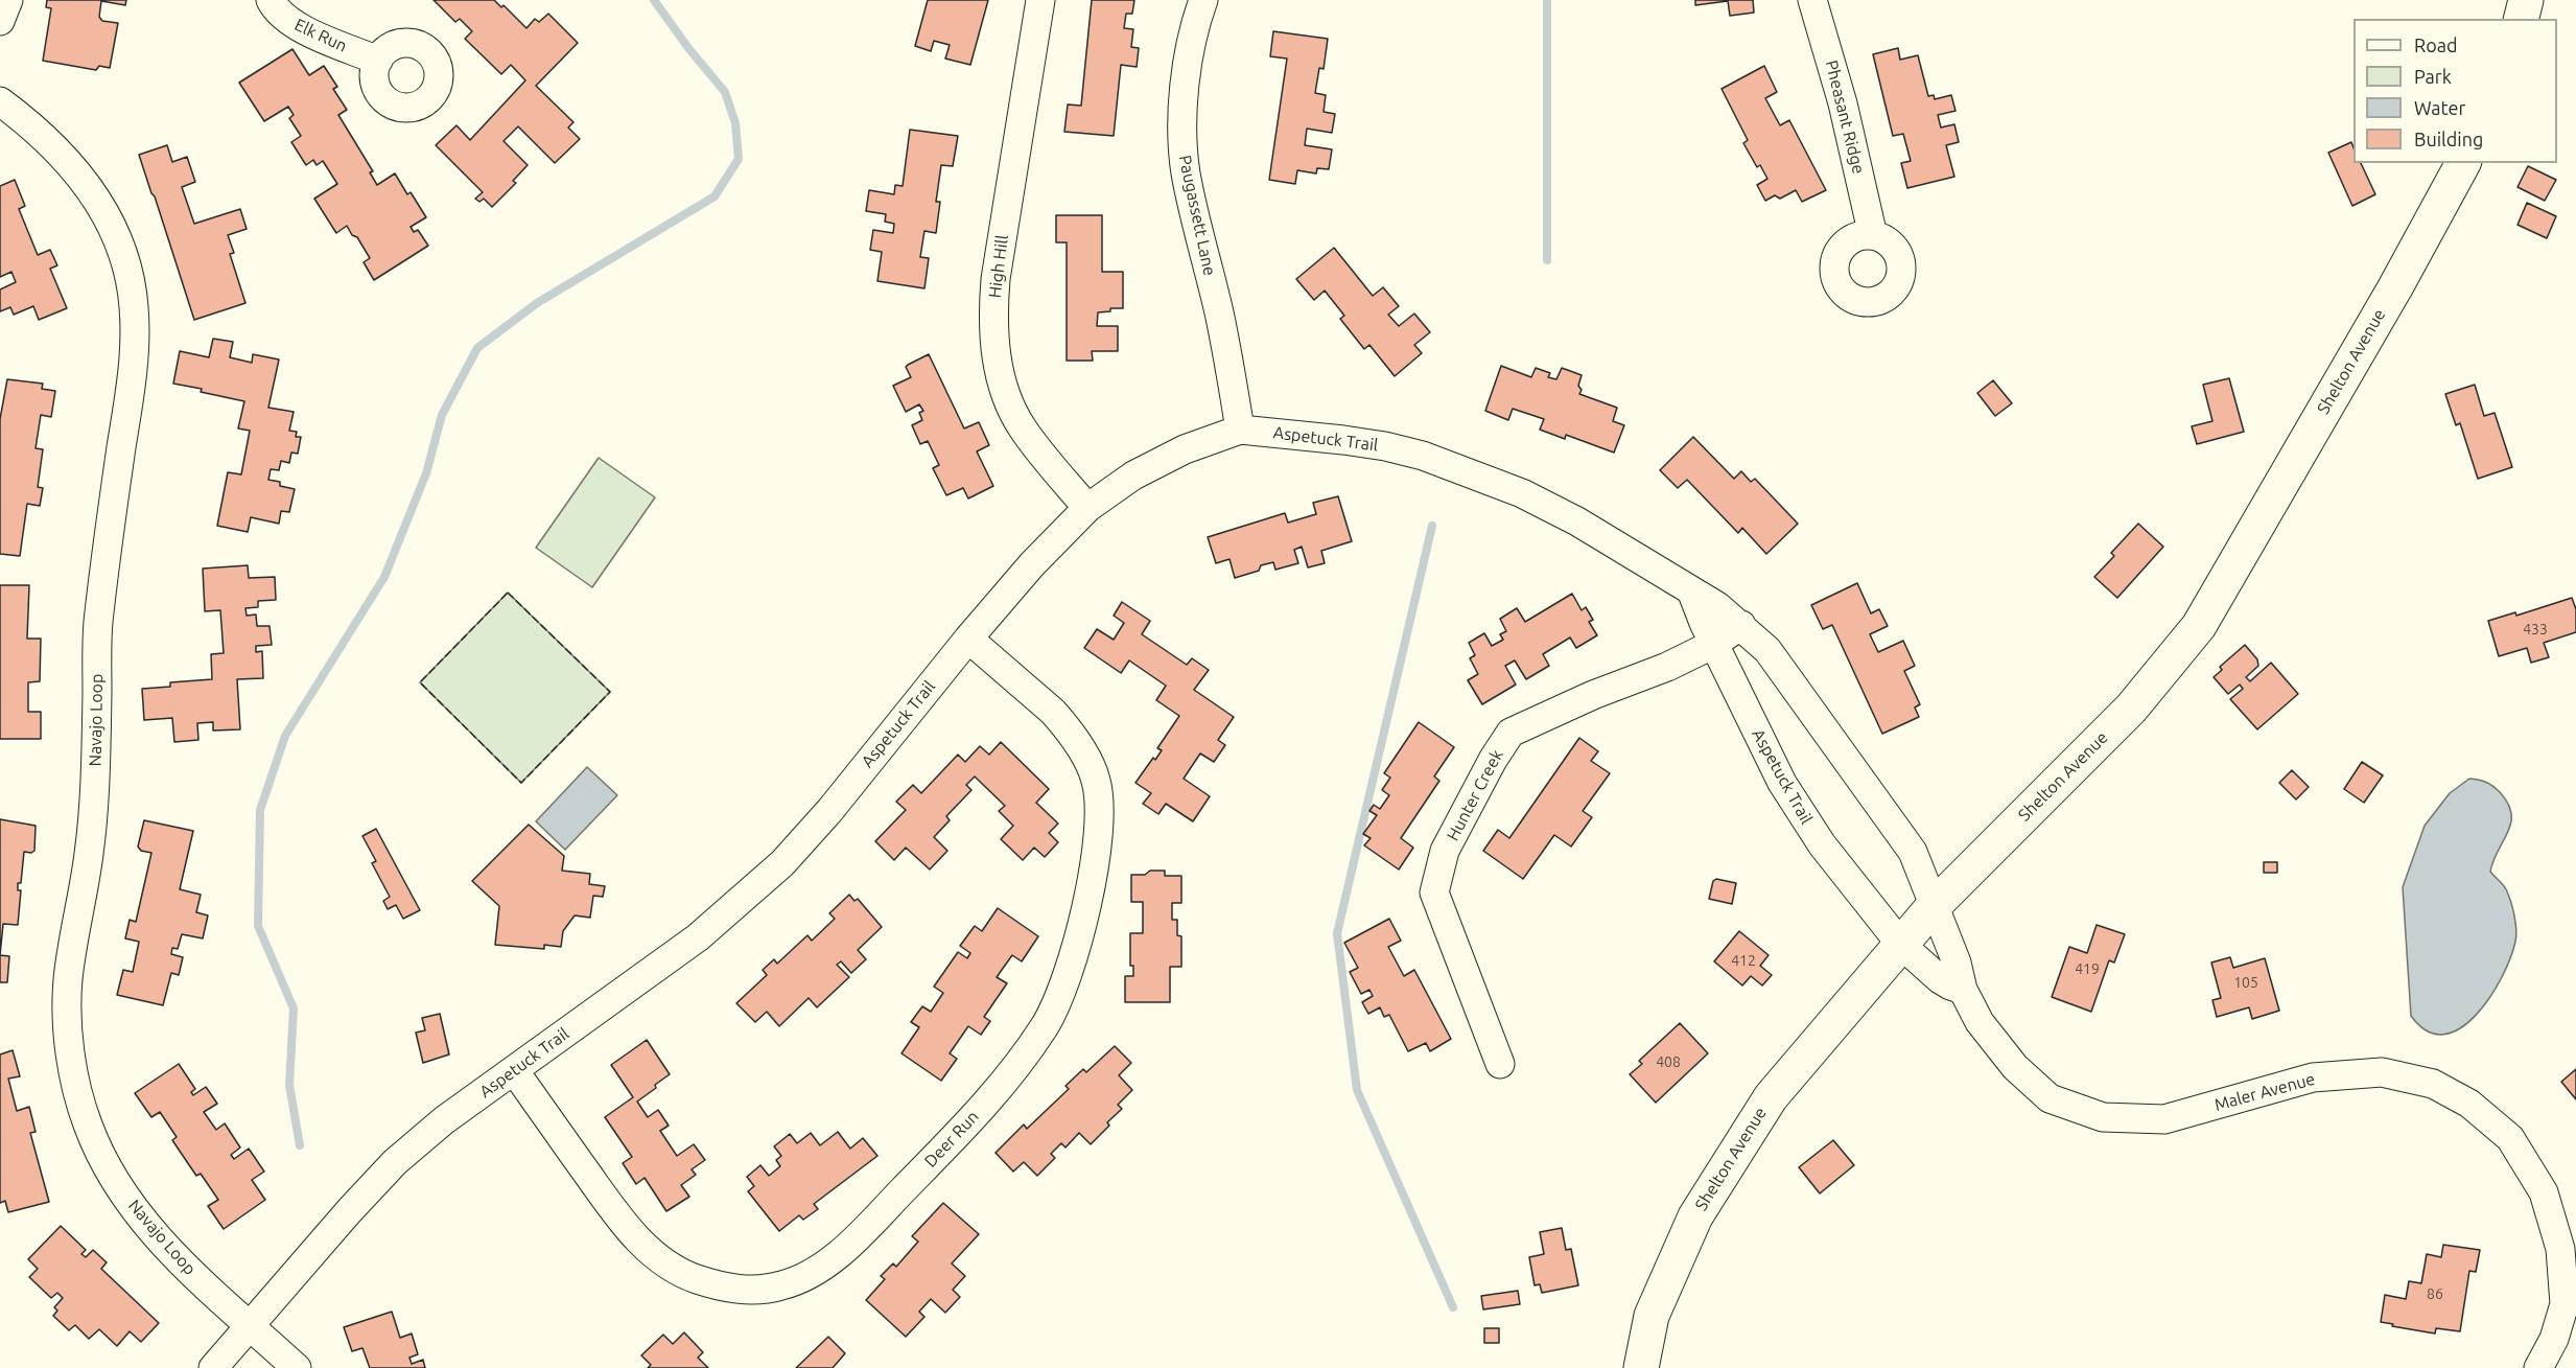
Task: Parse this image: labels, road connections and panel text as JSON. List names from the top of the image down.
{
  "streets": {
    "main road": ["Shelton Avenue"],
    "street": [
      "Elk Run",
      "Pheasant Ridge",
      "Paugassett Lane",
      "High Hill",
      "Aspetuck Trail",
      "Navajo Loop",
      "Hunter Creek",
      "Maler Avenue",
      "Deer Run"
    ]
  },
  "crossings": [
    ["Paugassett Lane", "Aspetuck Trail"],
    ["High Hill", "Aspetuck Trail"],
    ["Shelton Avenue", "Aspetuck Trail"],
    ["Shelton Avenue", "Maler Avenue"],
    ["Aspetuck Trail", "Navajo Loop"],
    ["Aspetuck Trail", "Hunter Creek"],
    ["Aspetuck Trail", "Maler Avenue"],
    ["Aspetuck Trail", "Deer Run"]
  ],
  "house_numbers": [
    "433",
    "412",
    "419",
    "105",
    "408",
    "86"
  ],
  "legend": [
    "Road",
    "Park",
    "Water",
    "Building"
  ]
}
